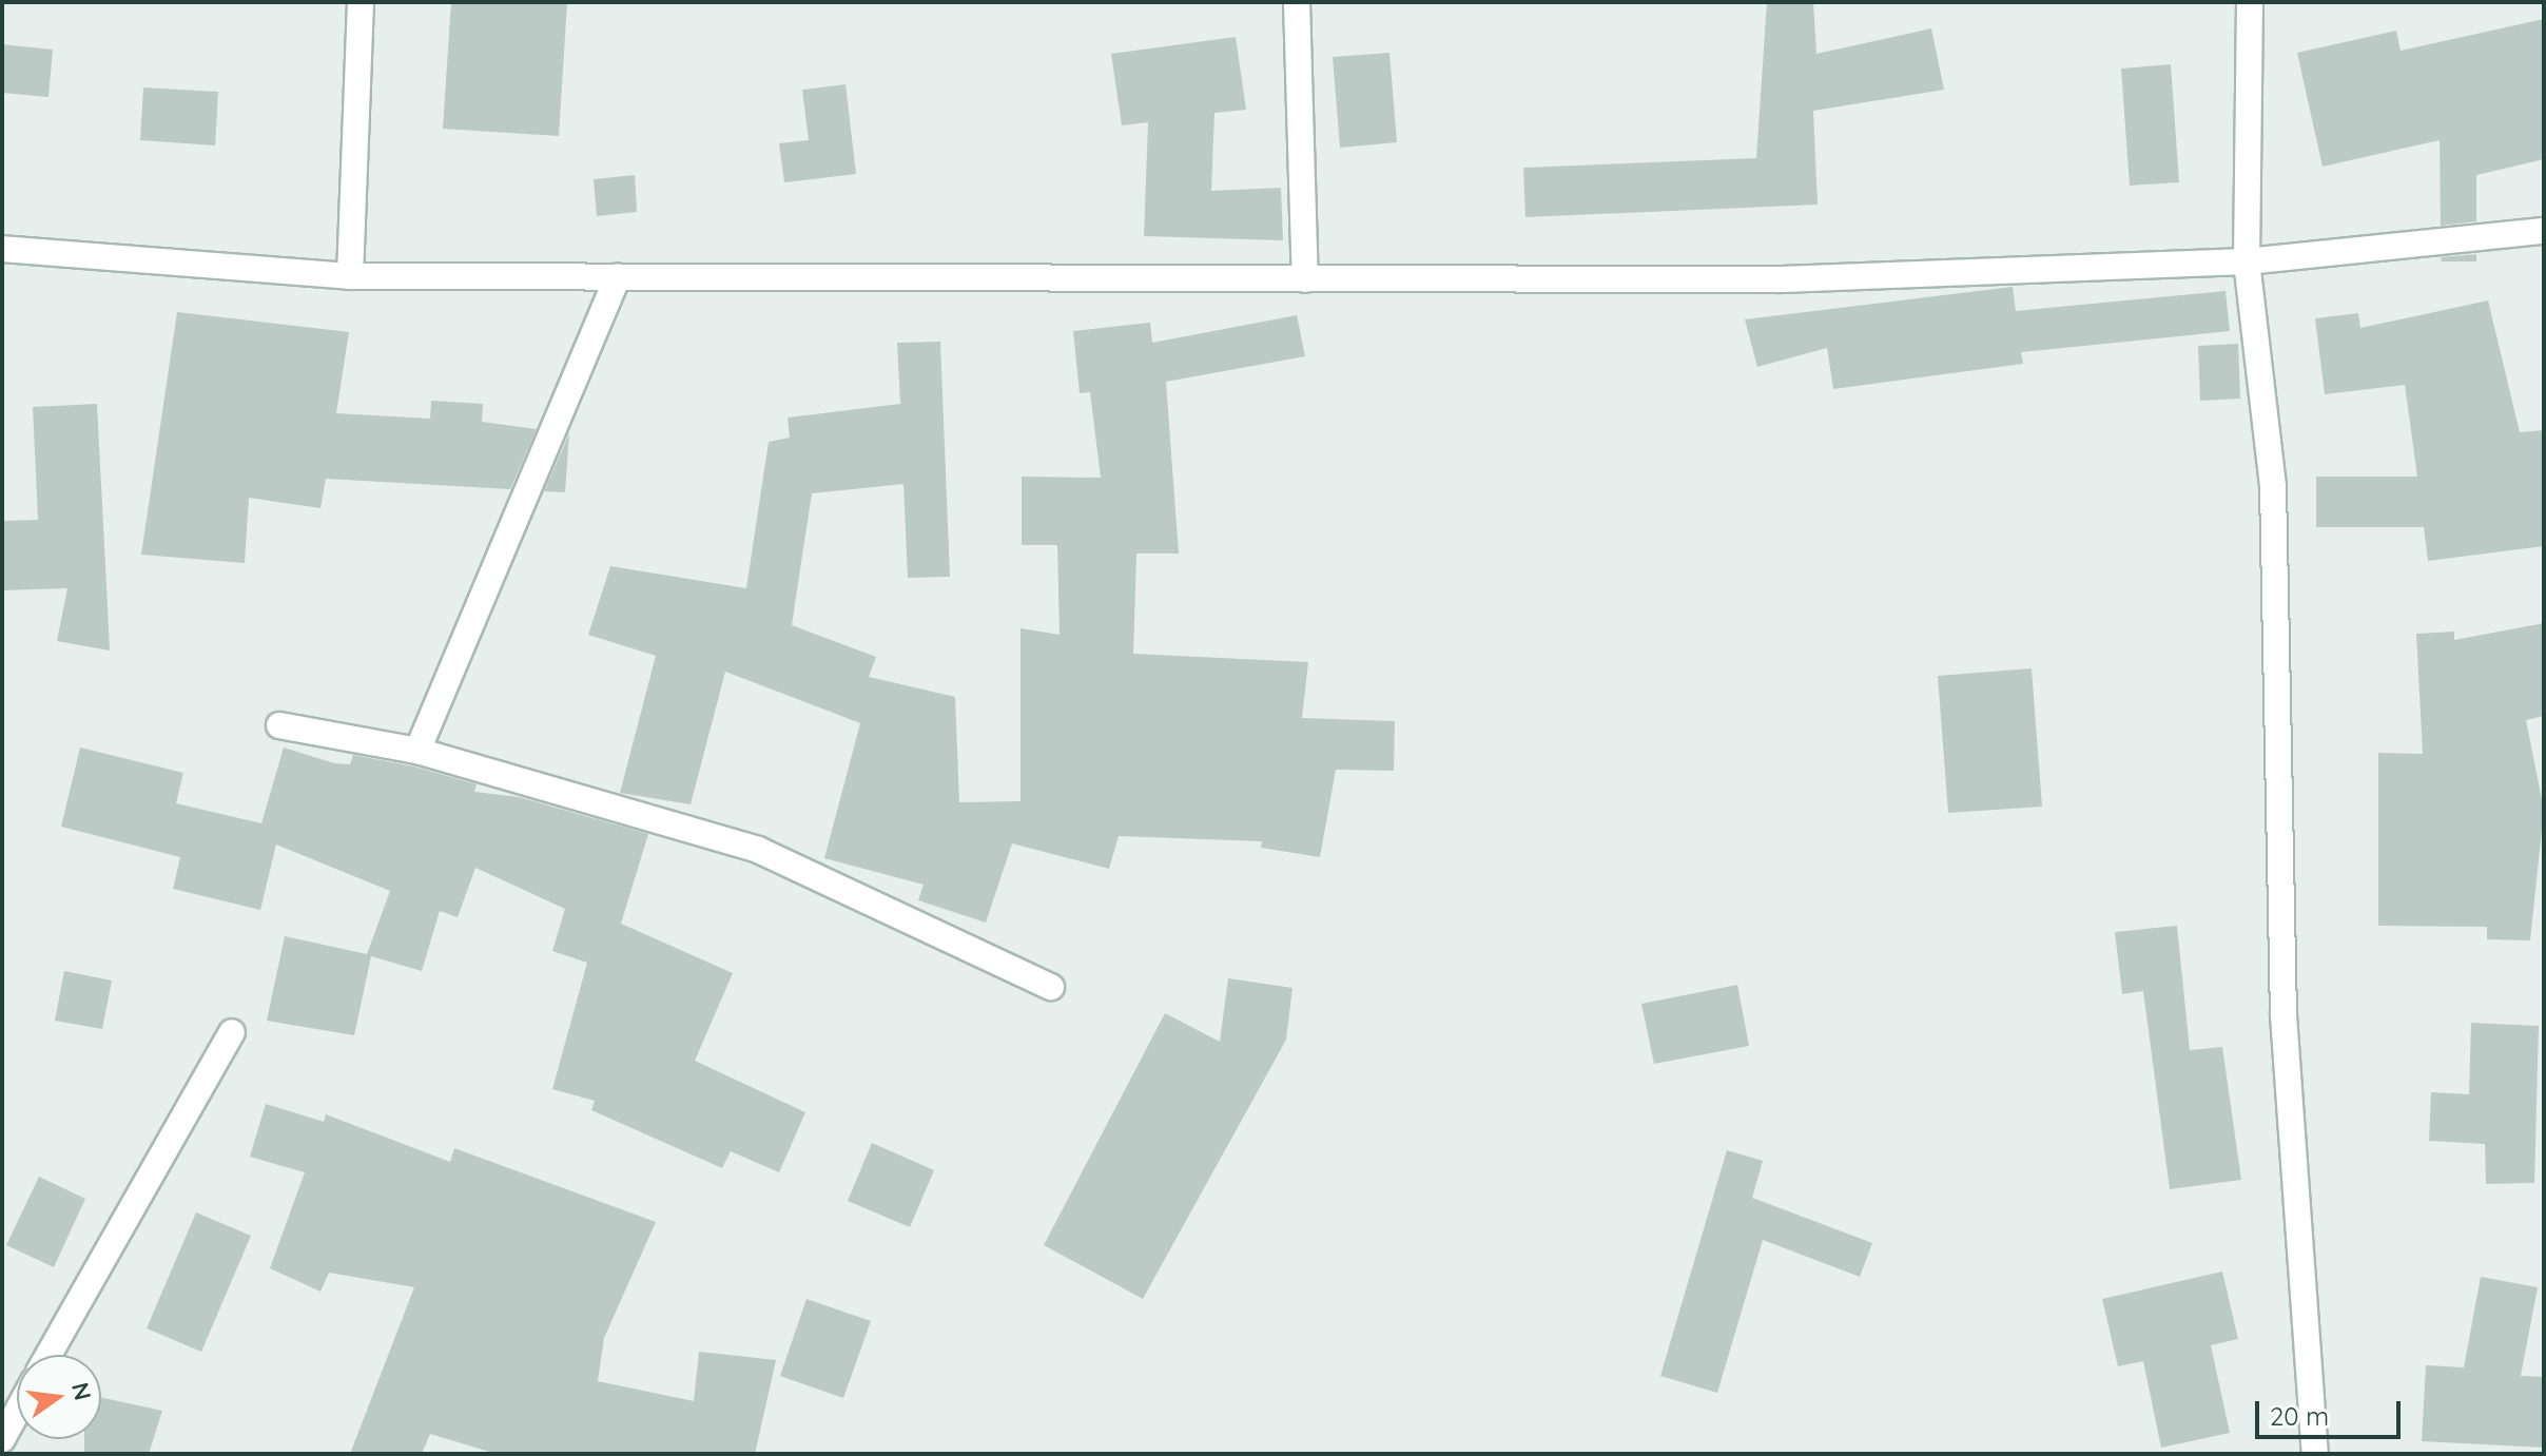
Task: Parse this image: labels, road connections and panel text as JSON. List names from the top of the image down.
{
  "scale_bar": "20 m",
  "north": "right"
}
